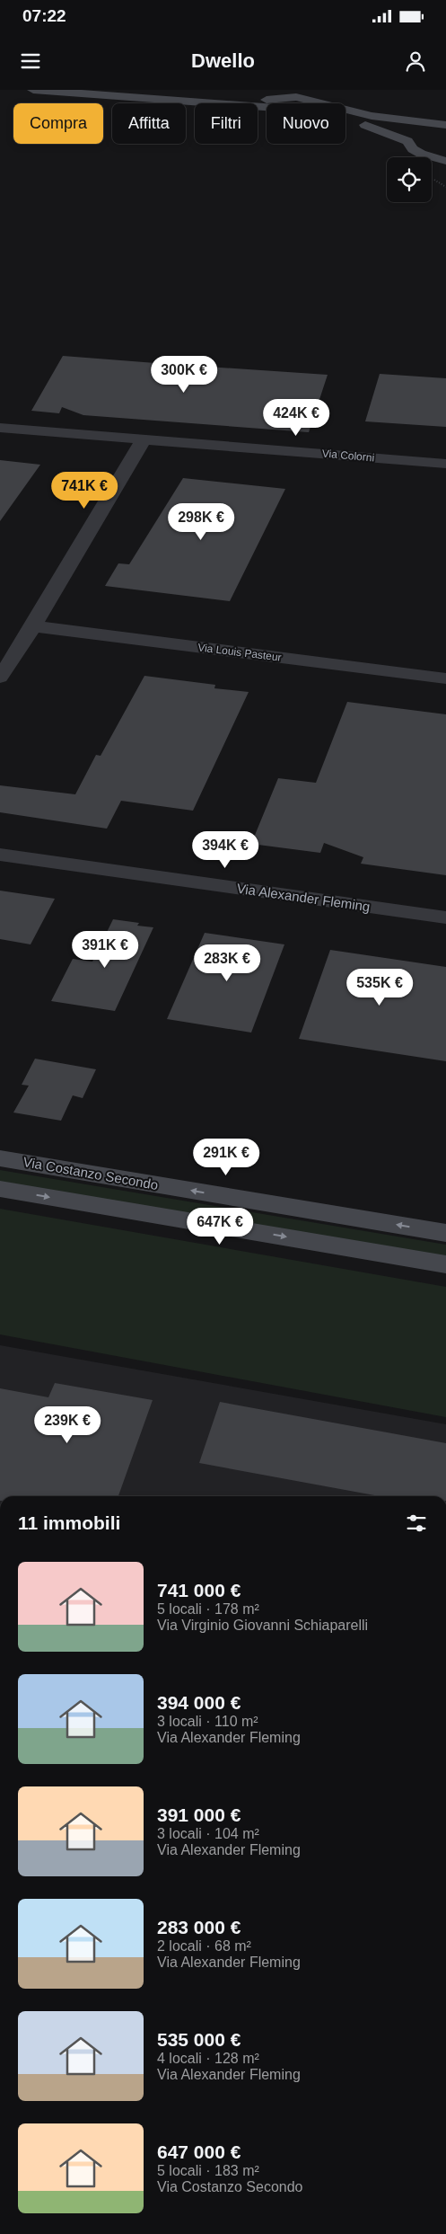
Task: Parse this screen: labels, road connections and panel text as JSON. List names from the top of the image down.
{
  "streets": {
    "street": [
      "Via Colorni",
      "Via Louis Pasteur",
      "Via Alexander Fleming",
      "Via Costanzo Secondo"
    ]
  },
  "page": {
    "status": "07:22",
    "header": "Dwello",
    "chip": [
      "Compra",
      "Affitta",
      "Filtri",
      "Nuovo"
    ],
    "price": [
      "300K €",
      "424K €",
      "741K €",
      "298K €",
      "394K €",
      "391K €",
      "283K €",
      "535K €",
      "291K €",
      "647K €",
      "239K €"
    ],
    "heading": "11 immobili",
    "list": [
      {
        "name": "741 000 €",
        "note": "5 locali · 178 m² · Via Virginio Giovanni Schiaparelli"
      },
      {
        "name": "394 000 €",
        "note": "3 locali · 110 m² · Via Alexander Fleming"
      },
      {
        "name": "391 000 €",
        "note": "3 locali · 104 m² · Via Alexander Fleming"
      },
      {
        "name": "283 000 €",
        "note": "2 locali · 68 m² · Via Alexander Fleming"
      },
      {
        "name": "535 000 €",
        "note": "4 locali · 128 m² · Via Alexander Fleming"
      },
      {
        "name": "647 000 €",
        "note": "5 locali · 183 m² · Via Costanzo Secondo"
      }
    ]
  }
}
